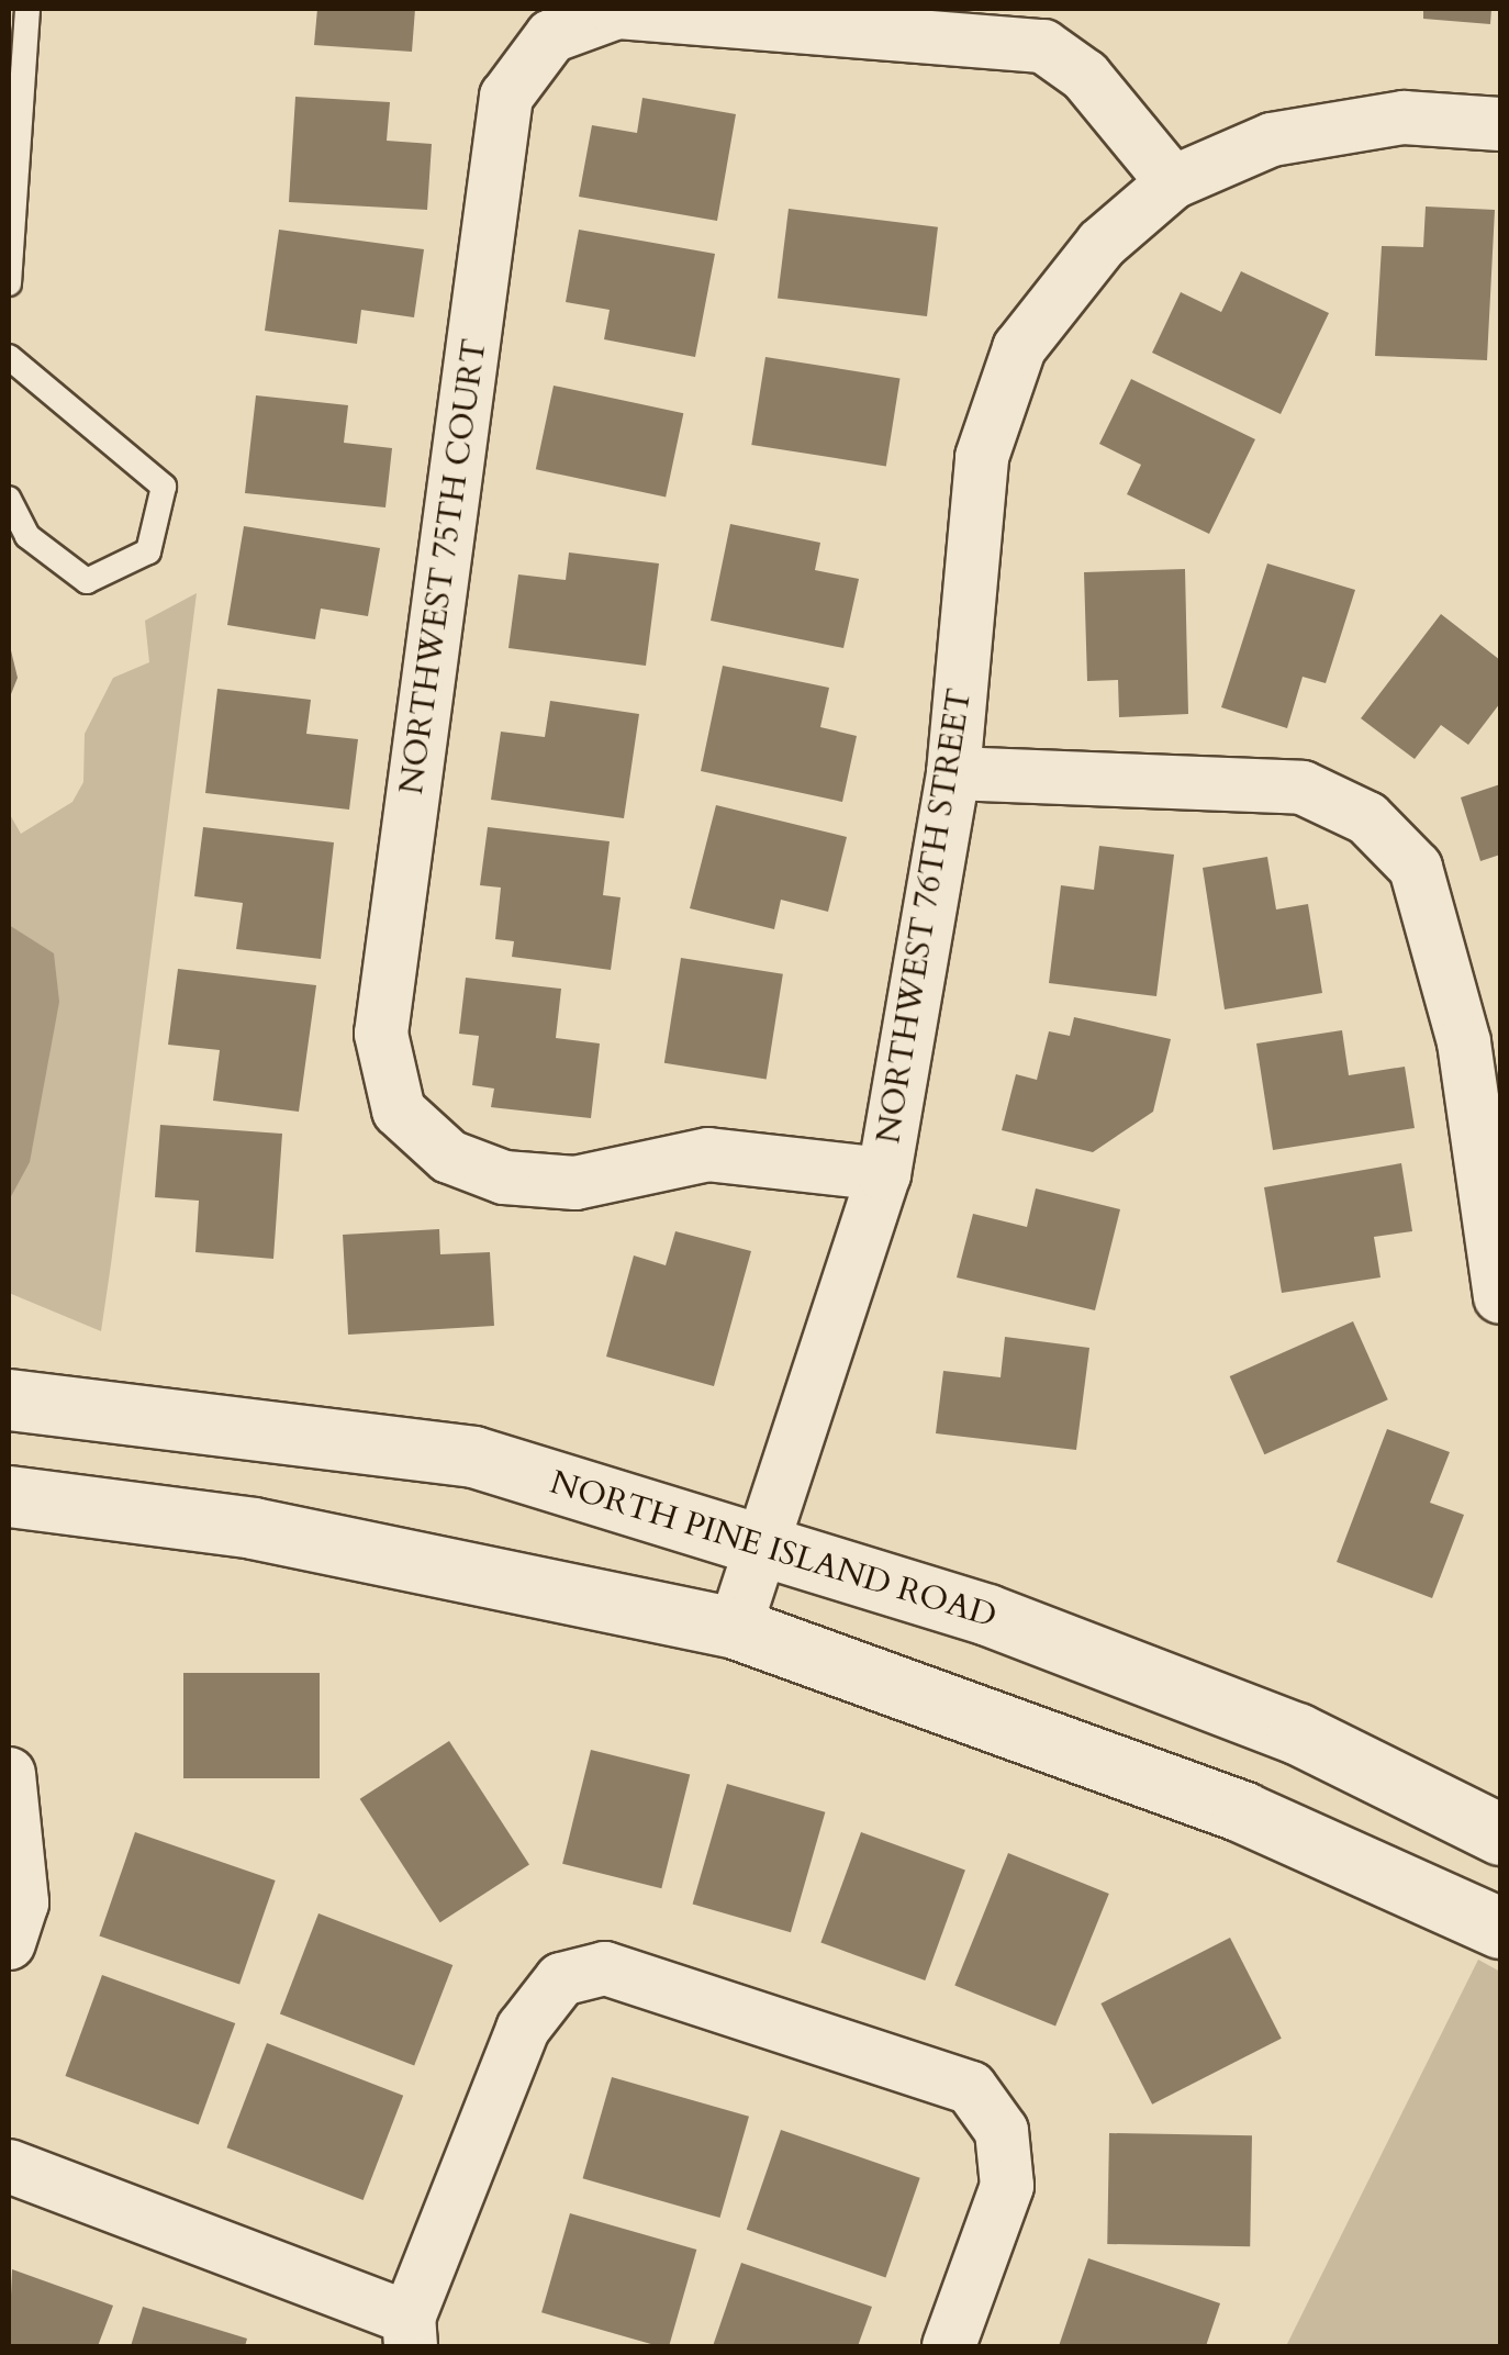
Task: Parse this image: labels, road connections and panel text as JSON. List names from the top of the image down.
{
  "streets": {
    "main road": ["NORTH PINE ISLAND ROAD"],
    "street": ["NORTHWEST 75TH COURT", "NORTHWEST 76TH STREET"]
  },
  "crossings": [
    ["NORTHWEST 75TH COURT", "NORTHWEST 76TH STREET"],
    ["NORTHWEST 76TH STREET", "NORTH PINE ISLAND ROAD"]
  ]
}
